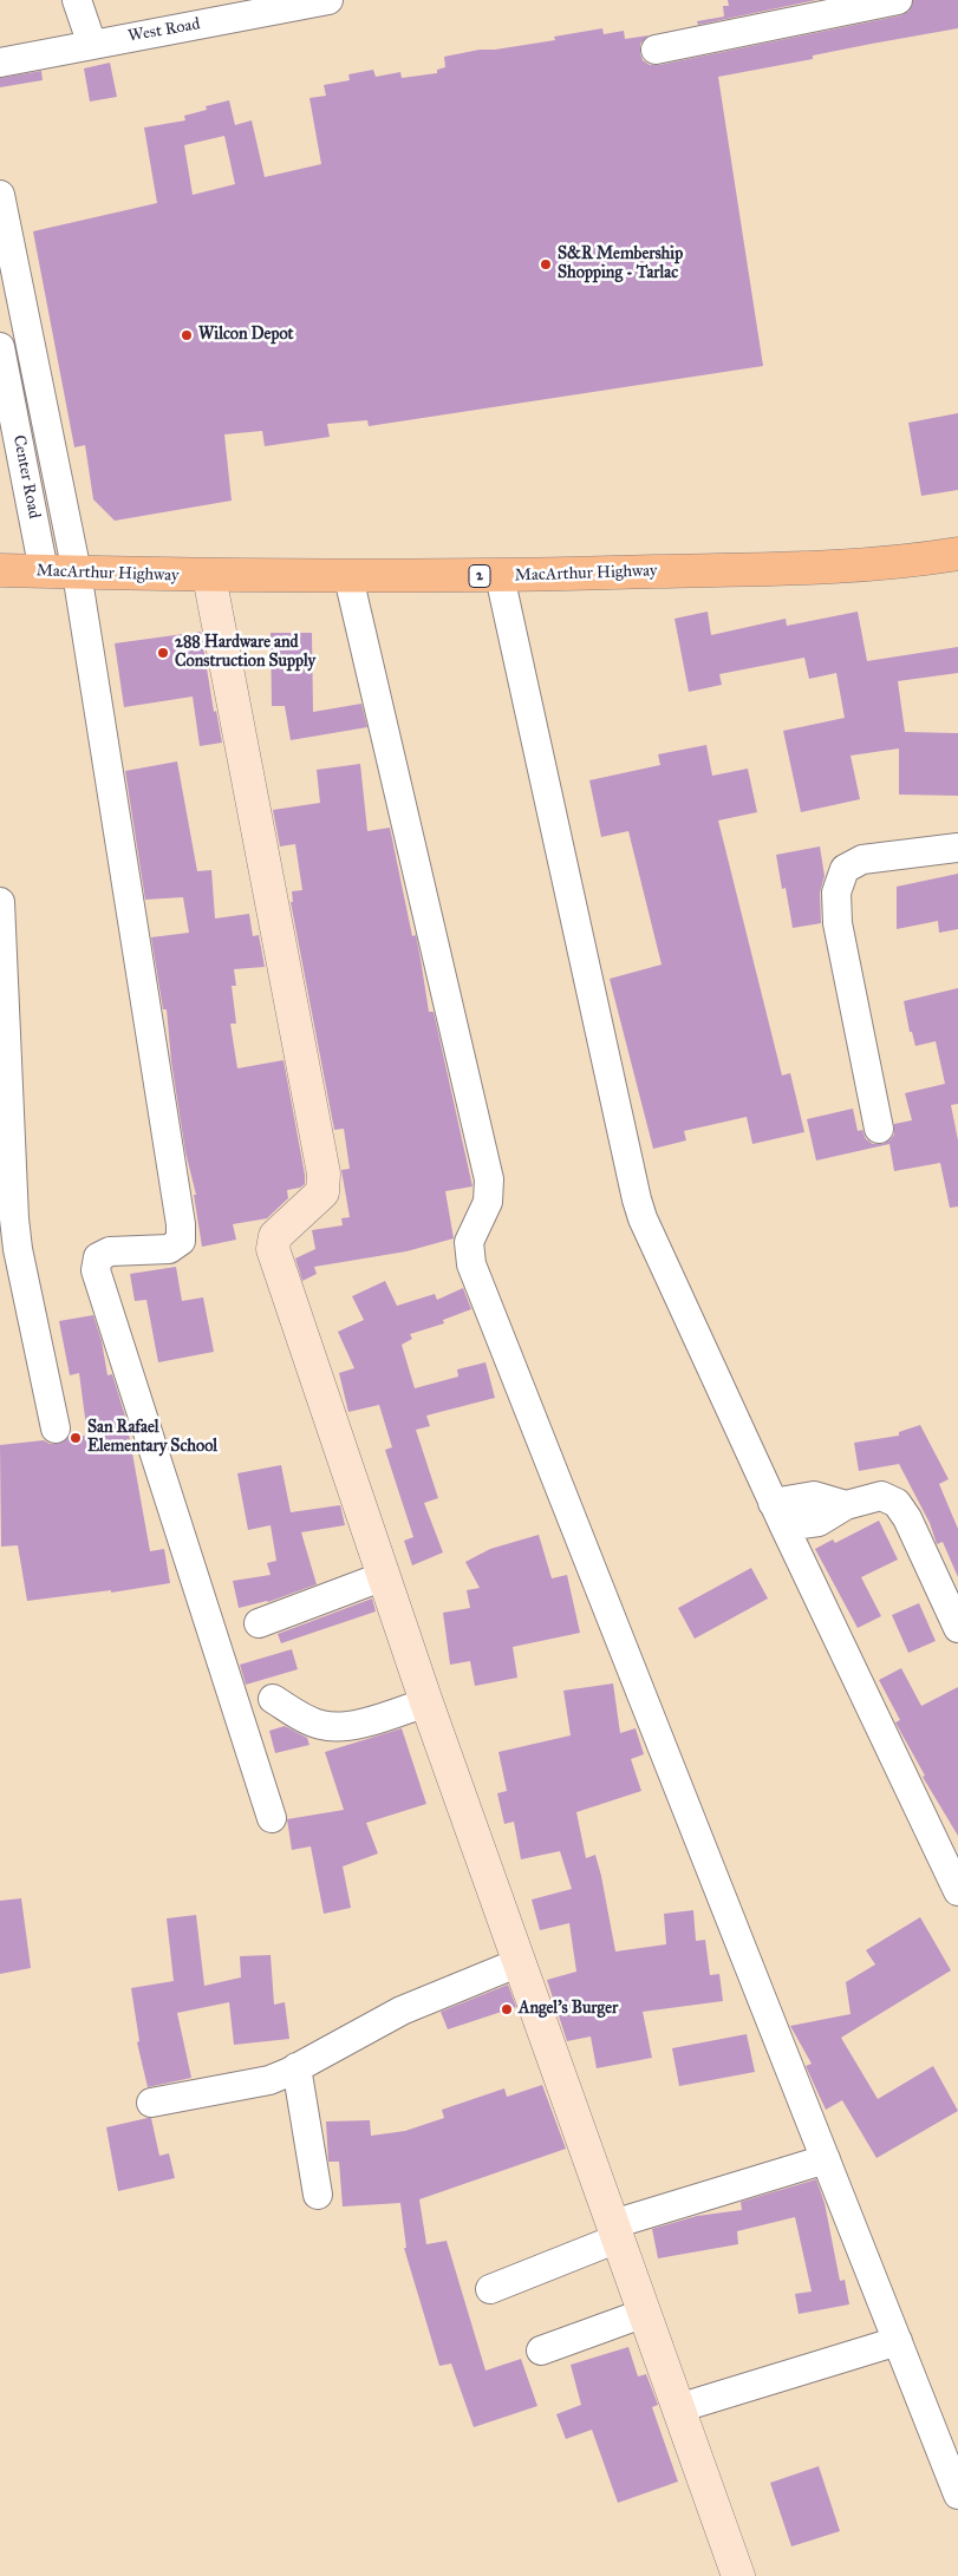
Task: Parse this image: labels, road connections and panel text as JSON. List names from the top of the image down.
{
  "streets": {
    "highway": ["MacArthur Highway", "2"],
    "street": ["West Road", "Center Road"]
  },
  "crossings": [
    ["Center Road", "MacArthur Highway"]
  ],
  "places": [
    "S&R Membership Shopping - Tarlac",
    "Wilcon Depot",
    "288 Hardware and Construction Supply",
    "San Rafael Elementary School",
    "Angel's Burger"
  ]
}
